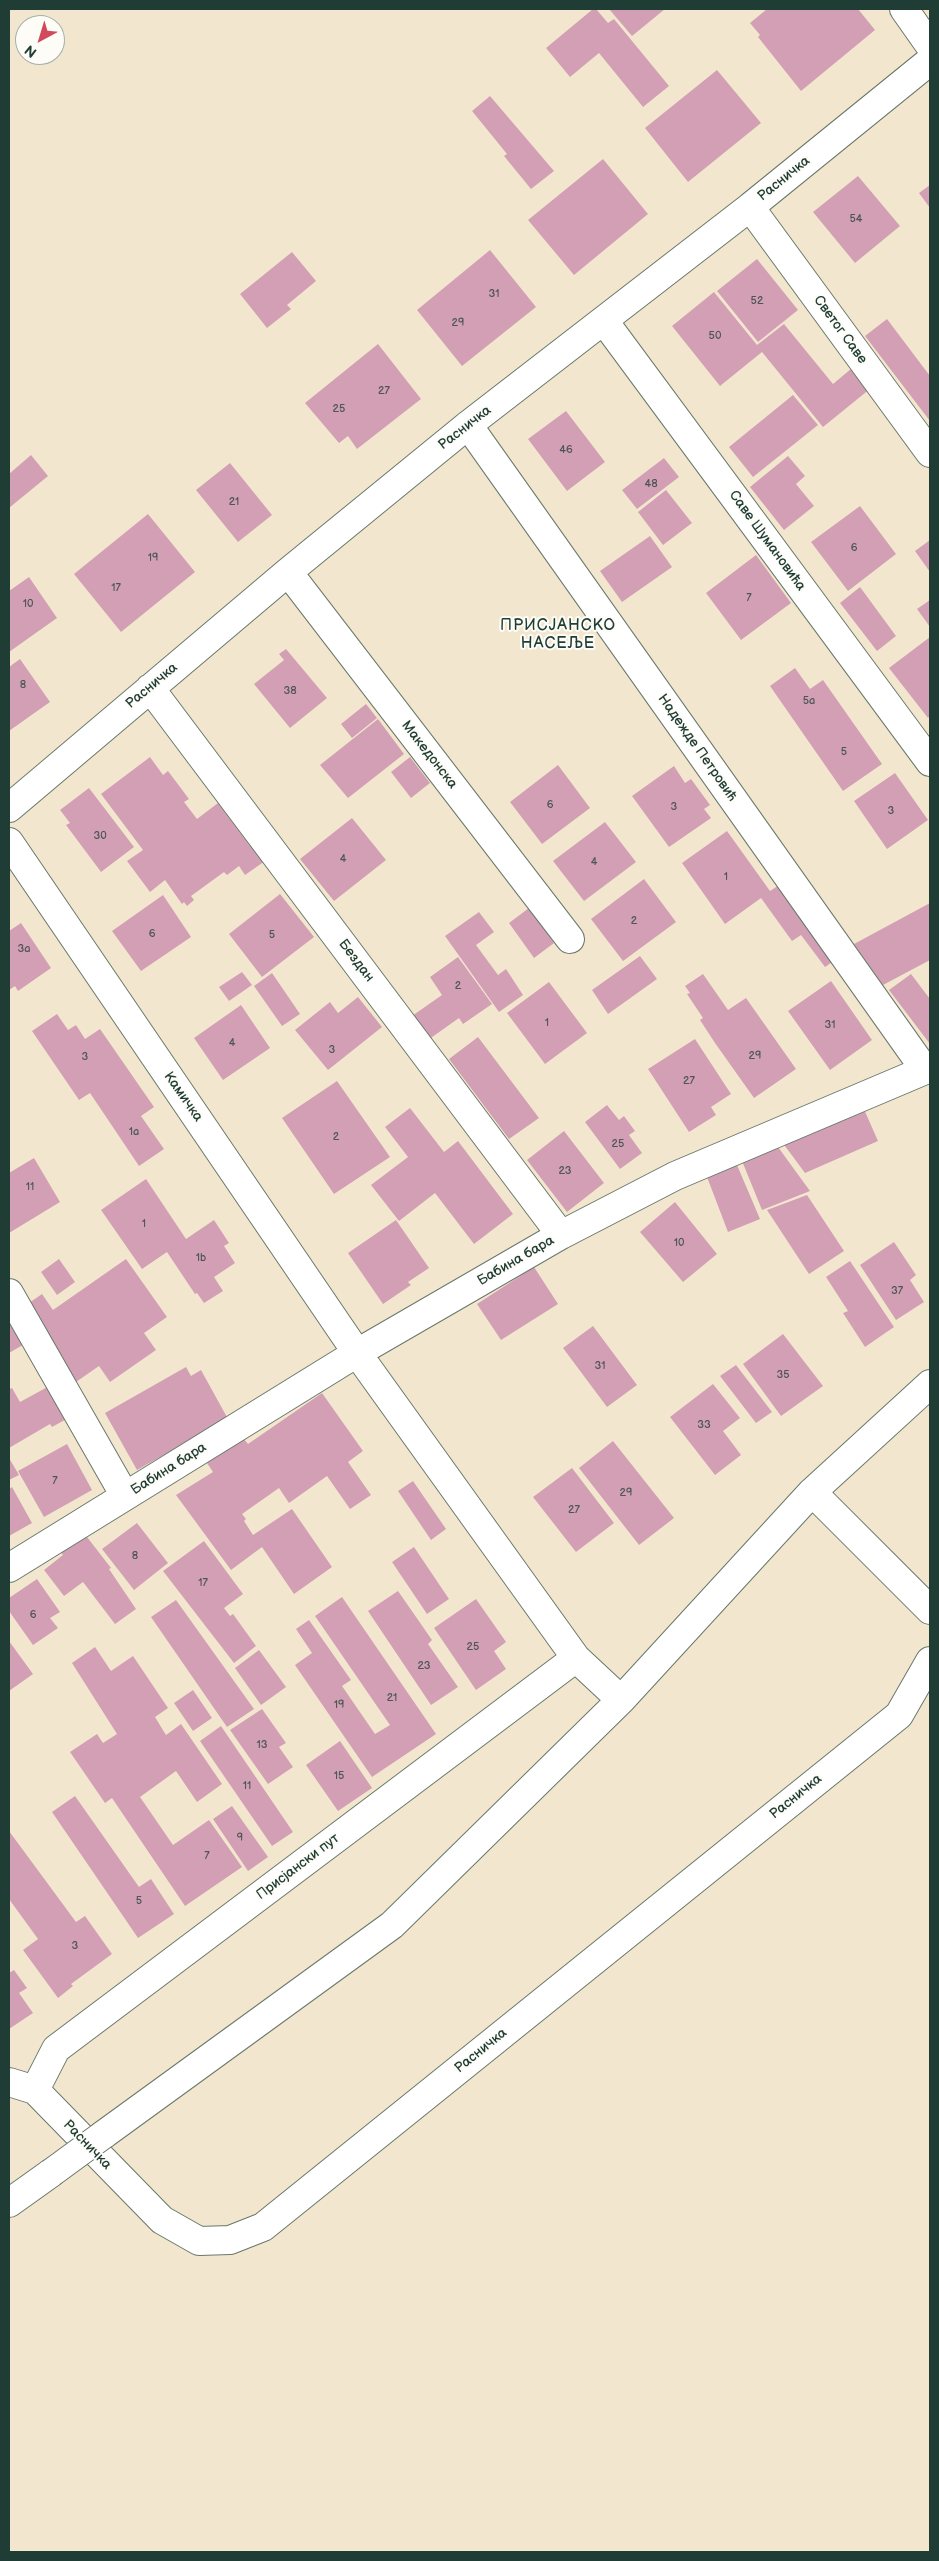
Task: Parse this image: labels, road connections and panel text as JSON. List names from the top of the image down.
{
  "streets": {
    "street": [
      "Расничка",
      "Светог Саве",
      "Саве Шумановића",
      "Надежде Петровић",
      "Македонска",
      "Бездан",
      "Камичка",
      "Бабина бара",
      "Присјански пут"
    ]
  },
  "crossings": [
    ["Расничка", "Светог Саве"],
    ["Расничка", "Саве Шумановића"],
    ["Расничка", "Надежде Петровић"],
    ["Расничка", "Македонска"],
    ["Расничка", "Бездан"],
    ["Расничка", "Присјански пут"],
    ["Надежде Петровић", "Бабина бара"],
    ["Бездан", "Бабина бара"],
    ["Камичка", "Бабина бара"],
    ["Камичка", "Присјански пут"]
  ],
  "districts": ["ПРИСЈАНСКО НАСЕЉЕ"],
  "house_numbers": [
    "54",
    "31",
    "52",
    "29",
    "50",
    "27",
    "25",
    "46",
    "48",
    "21",
    "6",
    "19",
    "17",
    "7",
    "10",
    "8",
    "38",
    "5a",
    "5",
    "6",
    "3",
    "3",
    "30",
    "4",
    "4",
    "1",
    "2",
    "6",
    "5",
    "3a",
    "2",
    "1",
    "31",
    "4",
    "3",
    "29",
    "3",
    "27",
    "1a",
    "2",
    "25",
    "23",
    "11",
    "1",
    "10",
    "1b",
    "37",
    "31",
    "35",
    "33",
    "7",
    "29",
    "27",
    "8",
    "17",
    "6",
    "25",
    "23",
    "21",
    "19",
    "13",
    "15",
    "11",
    "9",
    "7",
    "5",
    "3"
  ],
  "north": "bottom left"
}
